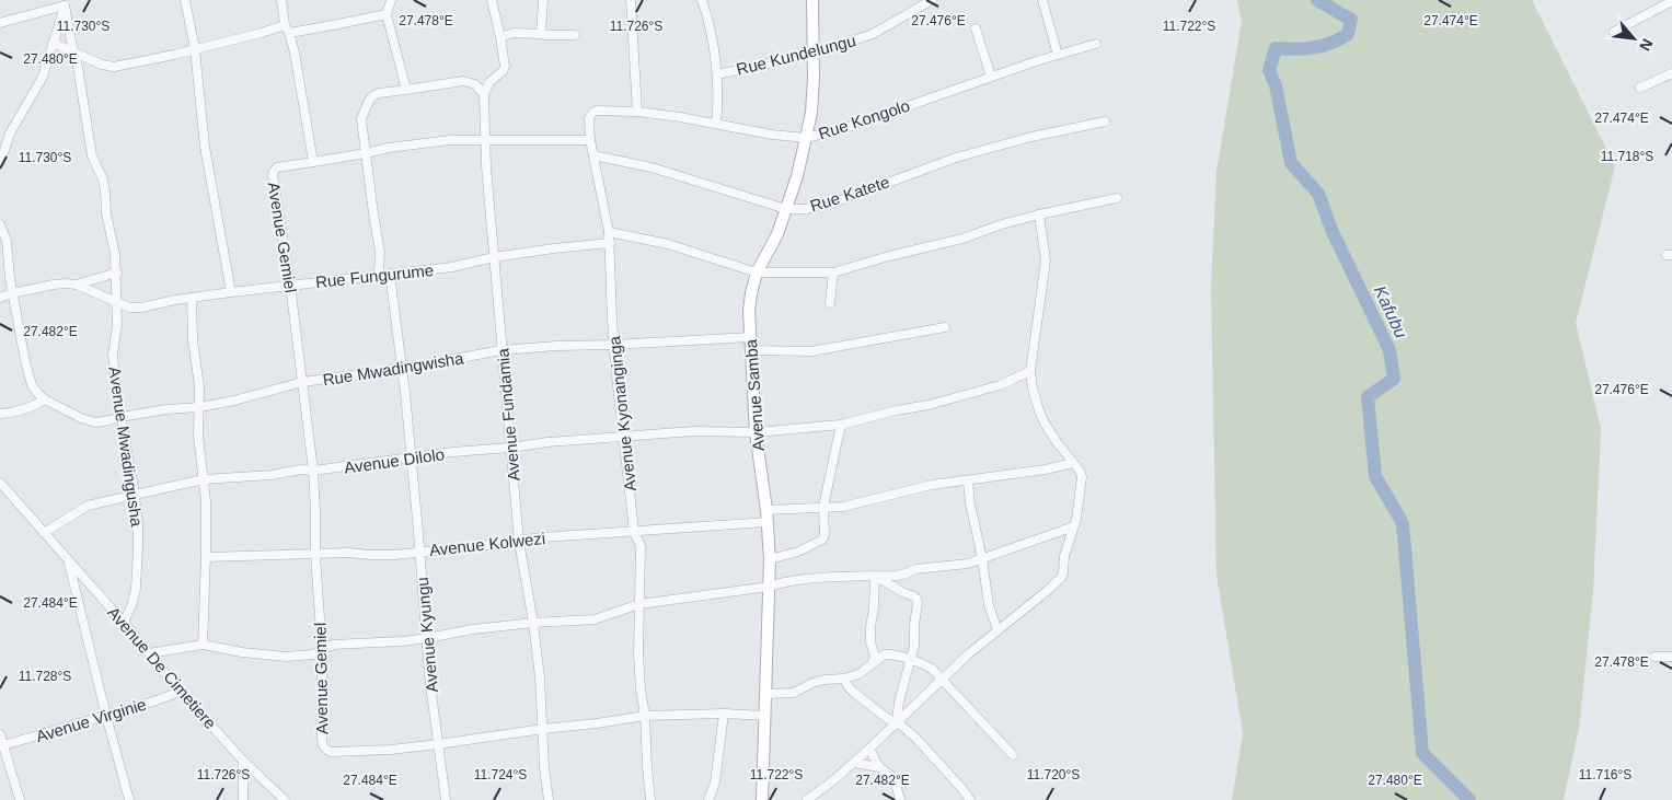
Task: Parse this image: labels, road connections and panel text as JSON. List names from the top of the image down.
{
  "streets": {
    "street": [
      "Rue Kundelungu",
      "Rue Kongolo",
      "Rue Katete",
      "Avenue Gemiel",
      "Rue Fungurume",
      "Rue Mwadingwisha",
      "Avenue Samba",
      "Avenue Kyonanginga",
      "Avenue Fundamia",
      "Avenue Mwadingusha",
      "Avenue Dilolo",
      "Avenue Kolwezi",
      "Avenue Kyungu",
      "Avenue De Cimetiere",
      "Avenue Virginie"
    ]
  },
  "crossings": [
    ["Rue Kundelungu", "Avenue Samba"],
    ["Rue Kongolo", "Avenue Samba"],
    ["Rue Kongolo", "Avenue Kyonanginga"],
    ["Rue Katete", "Avenue Samba"],
    ["Rue Katete", "Avenue Kyonanginga"],
    ["Avenue Gemiel", "Rue Fungurume"],
    ["Avenue Gemiel", "Rue Mwadingwisha"],
    ["Avenue Gemiel", "Avenue Samba"],
    ["Avenue Gemiel", "Avenue Kyonanginga"],
    ["Avenue Gemiel", "Avenue Fundamia"],
    ["Avenue Gemiel", "Avenue Dilolo"],
    ["Avenue Gemiel", "Avenue Kolwezi"],
    ["Avenue Gemiel", "Avenue Kyungu"],
    ["Rue Fungurume", "Avenue Kyonanginga"],
    ["Rue Fungurume", "Avenue Fundamia"],
    ["Rue Fungurume", "Avenue Mwadingusha"],
    ["Rue Fungurume", "Avenue Kyungu"],
    ["Rue Mwadingwisha", "Avenue Samba"],
    ["Rue Mwadingwisha", "Avenue Kyonanginga"],
    ["Rue Mwadingwisha", "Avenue Fundamia"],
    ["Rue Mwadingwisha", "Avenue Mwadingusha"],
    ["Rue Mwadingwisha", "Avenue Kyungu"],
    ["Avenue Samba", "Avenue Dilolo"],
    ["Avenue Samba", "Avenue Kolwezi"],
    ["Avenue Kyonanginga", "Avenue Dilolo"],
    ["Avenue Kyonanginga", "Avenue Kolwezi"],
    ["Avenue Fundamia", "Avenue Dilolo"],
    ["Avenue Fundamia", "Avenue Kolwezi"],
    ["Avenue Mwadingusha", "Avenue Dilolo"],
    ["Avenue Mwadingusha", "Avenue De Cimetiere"],
    ["Avenue Dilolo", "Avenue Kyungu"],
    ["Avenue Dilolo", "Avenue De Cimetiere"],
    ["Avenue Kolwezi", "Avenue Kyungu"],
    ["Avenue De Cimetiere", "Avenue Virginie"]
  ],
  "water": ["Kafubu"],
  "north": "bottom right",
  "coordinates": [
    "27.478°E",
    "27.476°E",
    "27.474°E",
    "11.730°S",
    "11.726°S",
    "11.722°S",
    "27.480°E",
    "11.718°S",
    "27.482°E",
    "27.484°E",
    "11.728°S",
    "11.724°S",
    "11.720°S",
    "11.716°S"
  ]
}
